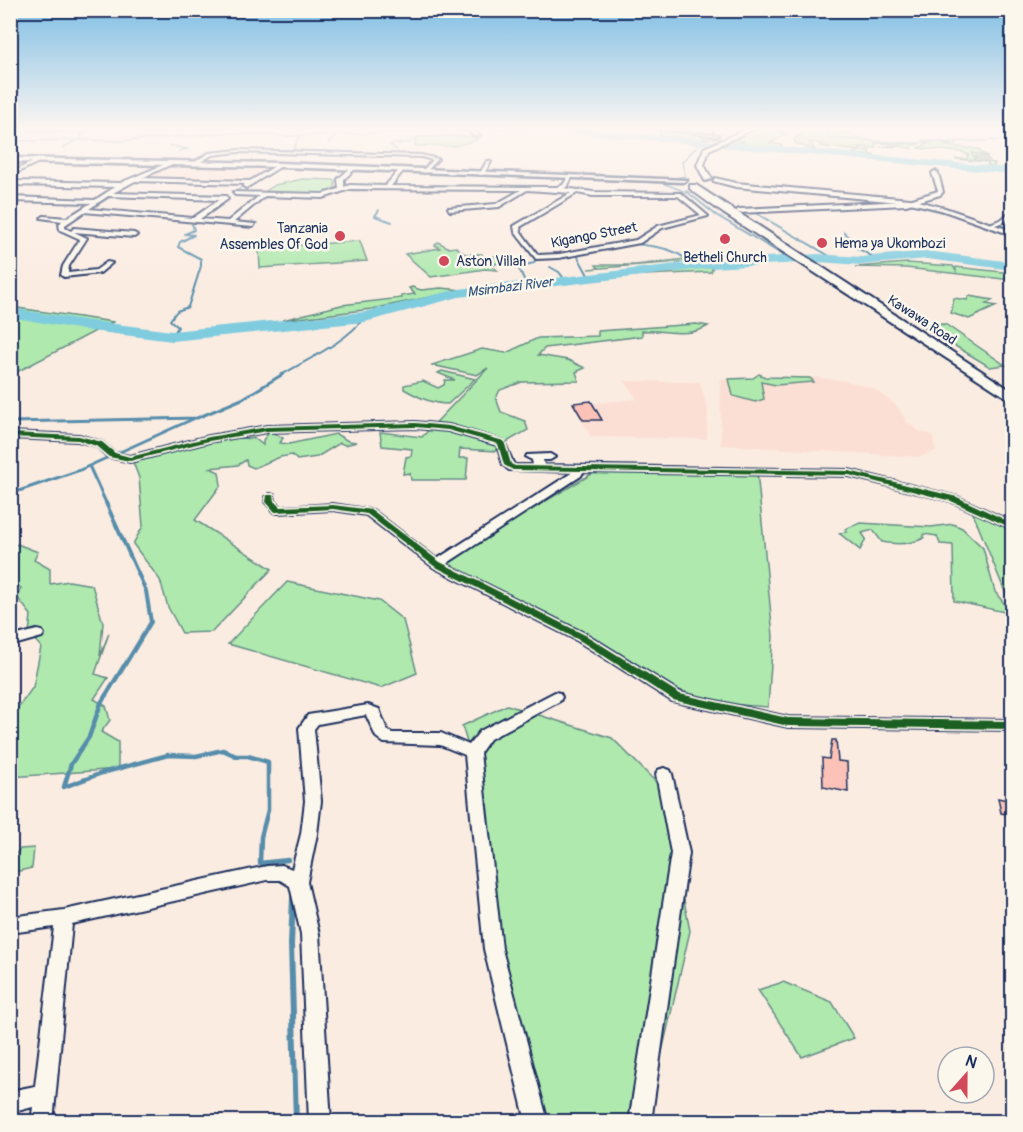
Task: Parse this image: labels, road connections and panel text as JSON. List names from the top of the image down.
{
  "streets": {
    "main road": ["Kawawa Road"],
    "street": ["Kigango Street"]
  },
  "water": ["Msimbazi River"],
  "places": [
    "Tanzania Assembles Of God",
    "Betheli Church",
    "Hema ya Ukombozi",
    "Aston Villah"
  ],
  "north": "top"
}
